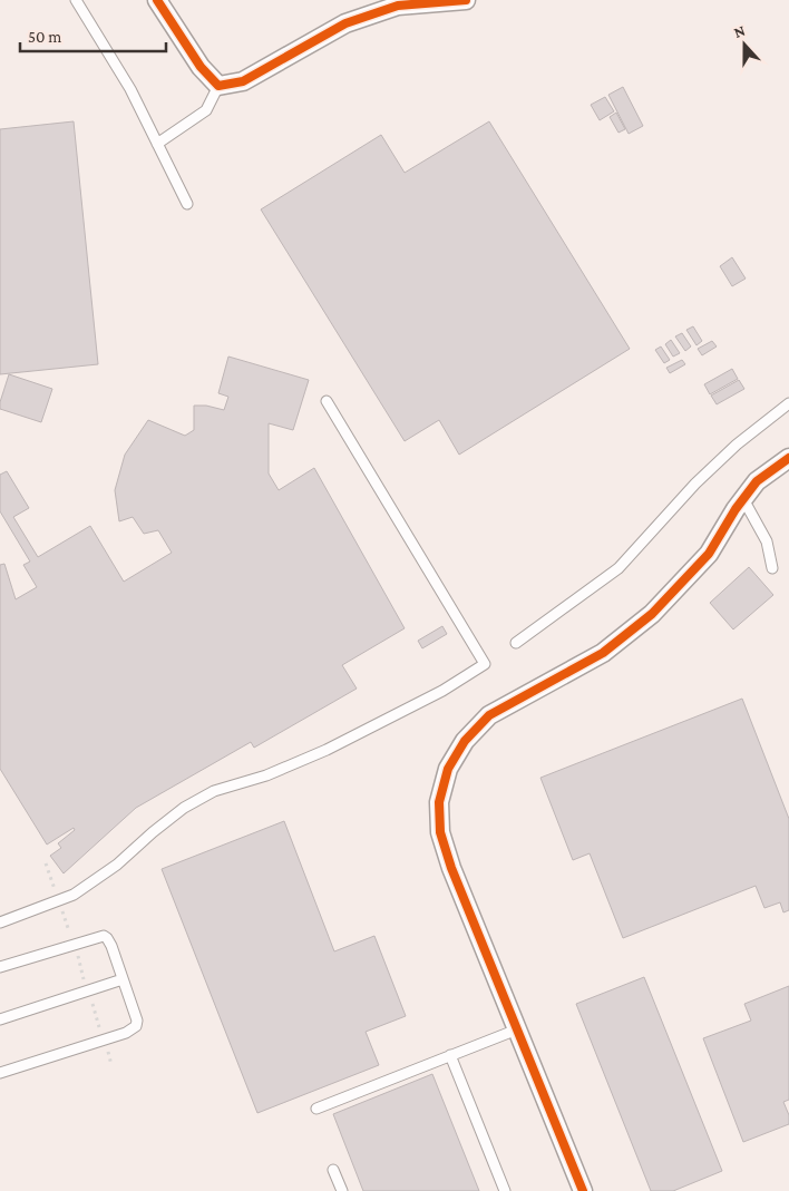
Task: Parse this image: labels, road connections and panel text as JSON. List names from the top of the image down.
{
  "scale_bar": "50 m",
  "north": "top"
}
